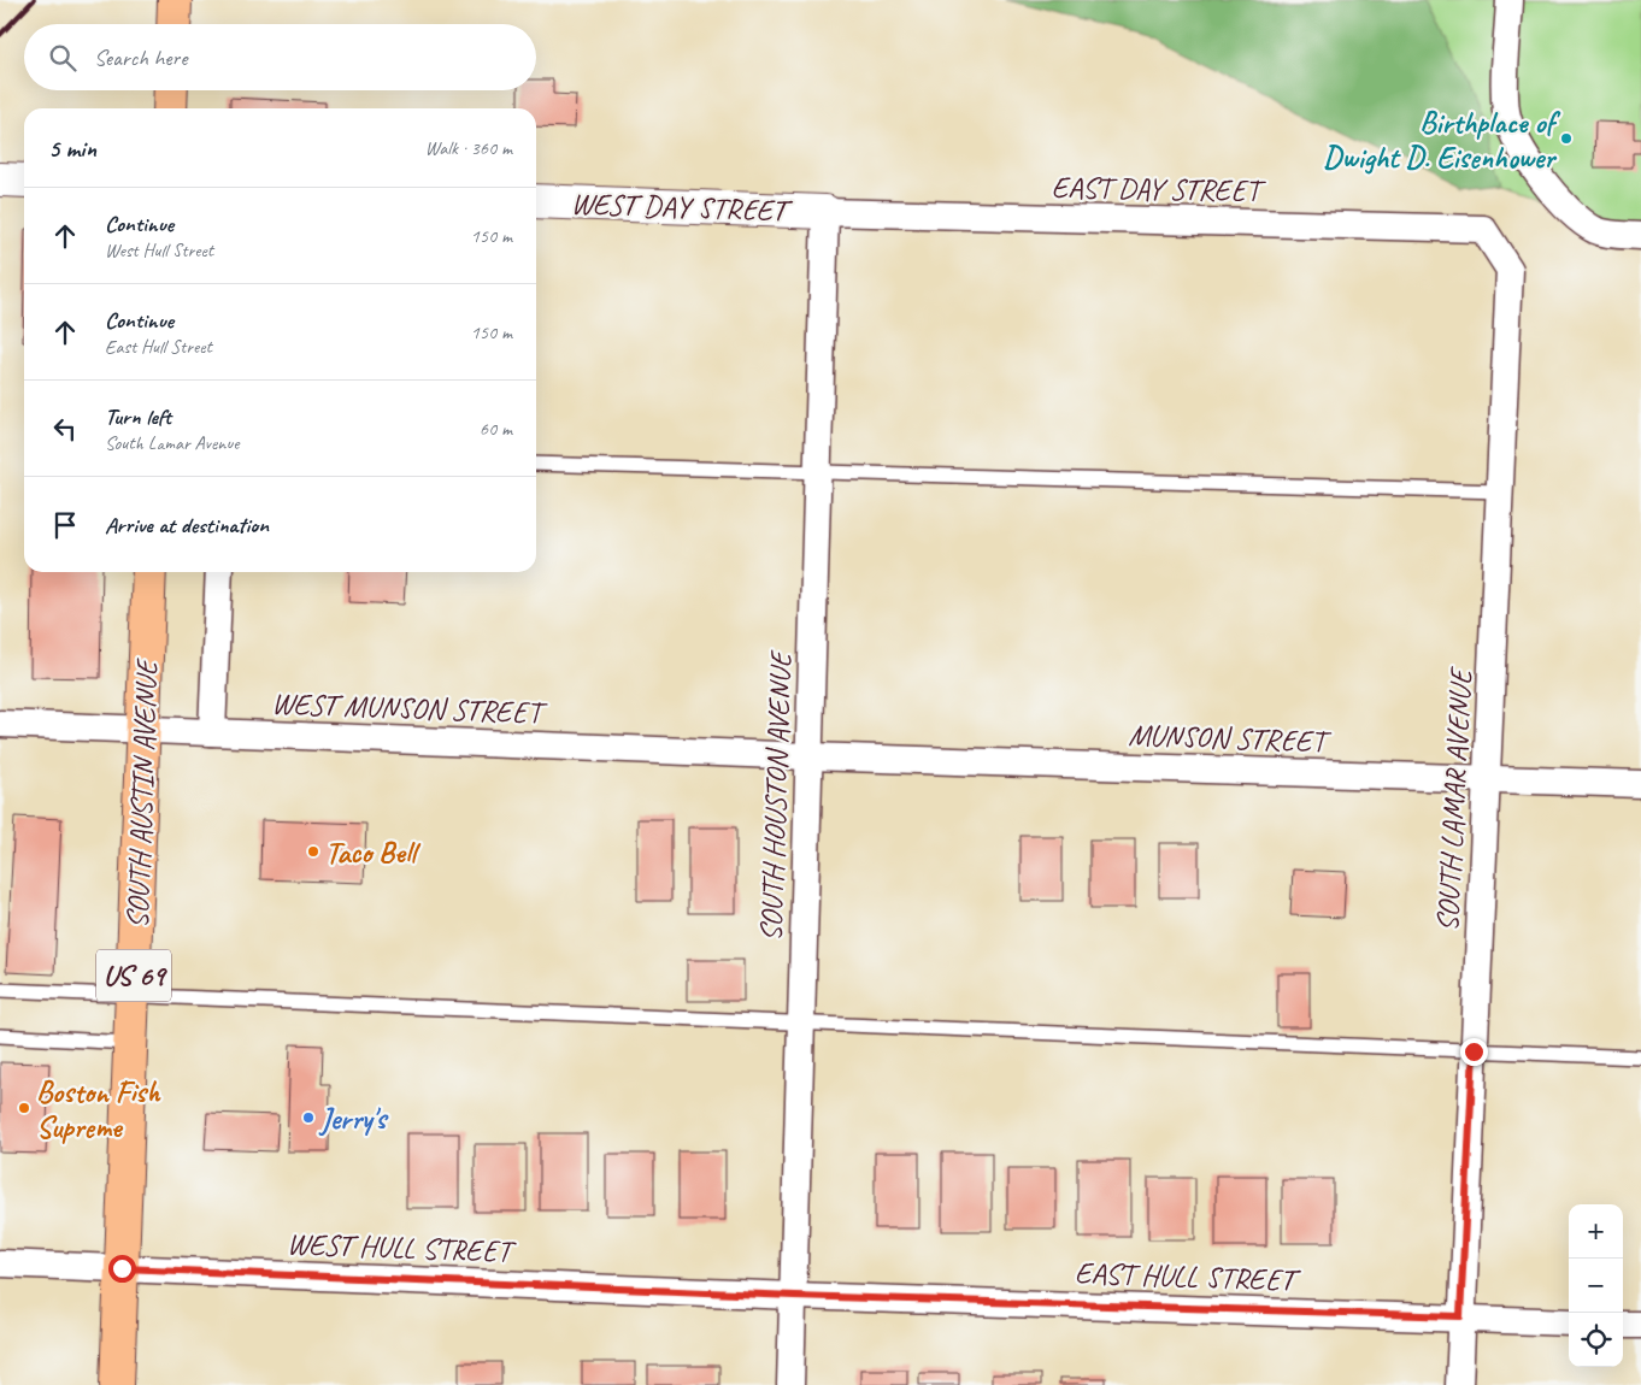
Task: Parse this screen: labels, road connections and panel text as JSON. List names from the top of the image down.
{
  "streets": {
    "highway": ["SOUTH AUSTIN AVENUE", "US 69"],
    "street": [
      "EAST DAY STREET",
      "WEST DAY STREET",
      "WEST MUNSON STREET",
      "MUNSON STREET",
      "SOUTH HOUSTON AVENUE",
      "SOUTH LAMAR AVENUE",
      "WEST HULL STREET",
      "EAST HULL STREET"
    ]
  },
  "crossings": [
    ["EAST DAY STREET", "WEST DAY STREET"],
    ["EAST DAY STREET", "SOUTH HOUSTON AVENUE"],
    ["EAST DAY STREET", "SOUTH LAMAR AVENUE"],
    ["WEST DAY STREET", "SOUTH HOUSTON AVENUE"],
    ["WEST MUNSON STREET", "MUNSON STREET"],
    ["WEST MUNSON STREET", "SOUTH AUSTIN AVENUE"],
    ["WEST MUNSON STREET", "SOUTH HOUSTON AVENUE"],
    ["MUNSON STREET", "SOUTH HOUSTON AVENUE"],
    ["MUNSON STREET", "SOUTH LAMAR AVENUE"],
    ["SOUTH AUSTIN AVENUE", "WEST HULL STREET"],
    ["SOUTH HOUSTON AVENUE", "WEST HULL STREET"],
    ["SOUTH HOUSTON AVENUE", "EAST HULL STREET"],
    ["SOUTH LAMAR AVENUE", "EAST HULL STREET"],
    ["WEST HULL STREET", "EAST HULL STREET"]
  ],
  "places": [
    "Birthplace of Dwight D. Eisenhower",
    "Taco Bell",
    "Boston Fish Supreme",
    "Jerry's"
  ],
  "page": {
    "search": "Search here",
    "heading": ["5 min", "Walk · 360 m"],
    "list": [
      ["Continue", "West Hull Street", "150 m"],
      ["Continue", "East Hull Street", "150 m"],
      ["Turn left", "South Lamar Avenue", "60 m"],
      "Arrive at destination"
    ],
    "map_buttons": ["+", "−"]
  }
}
